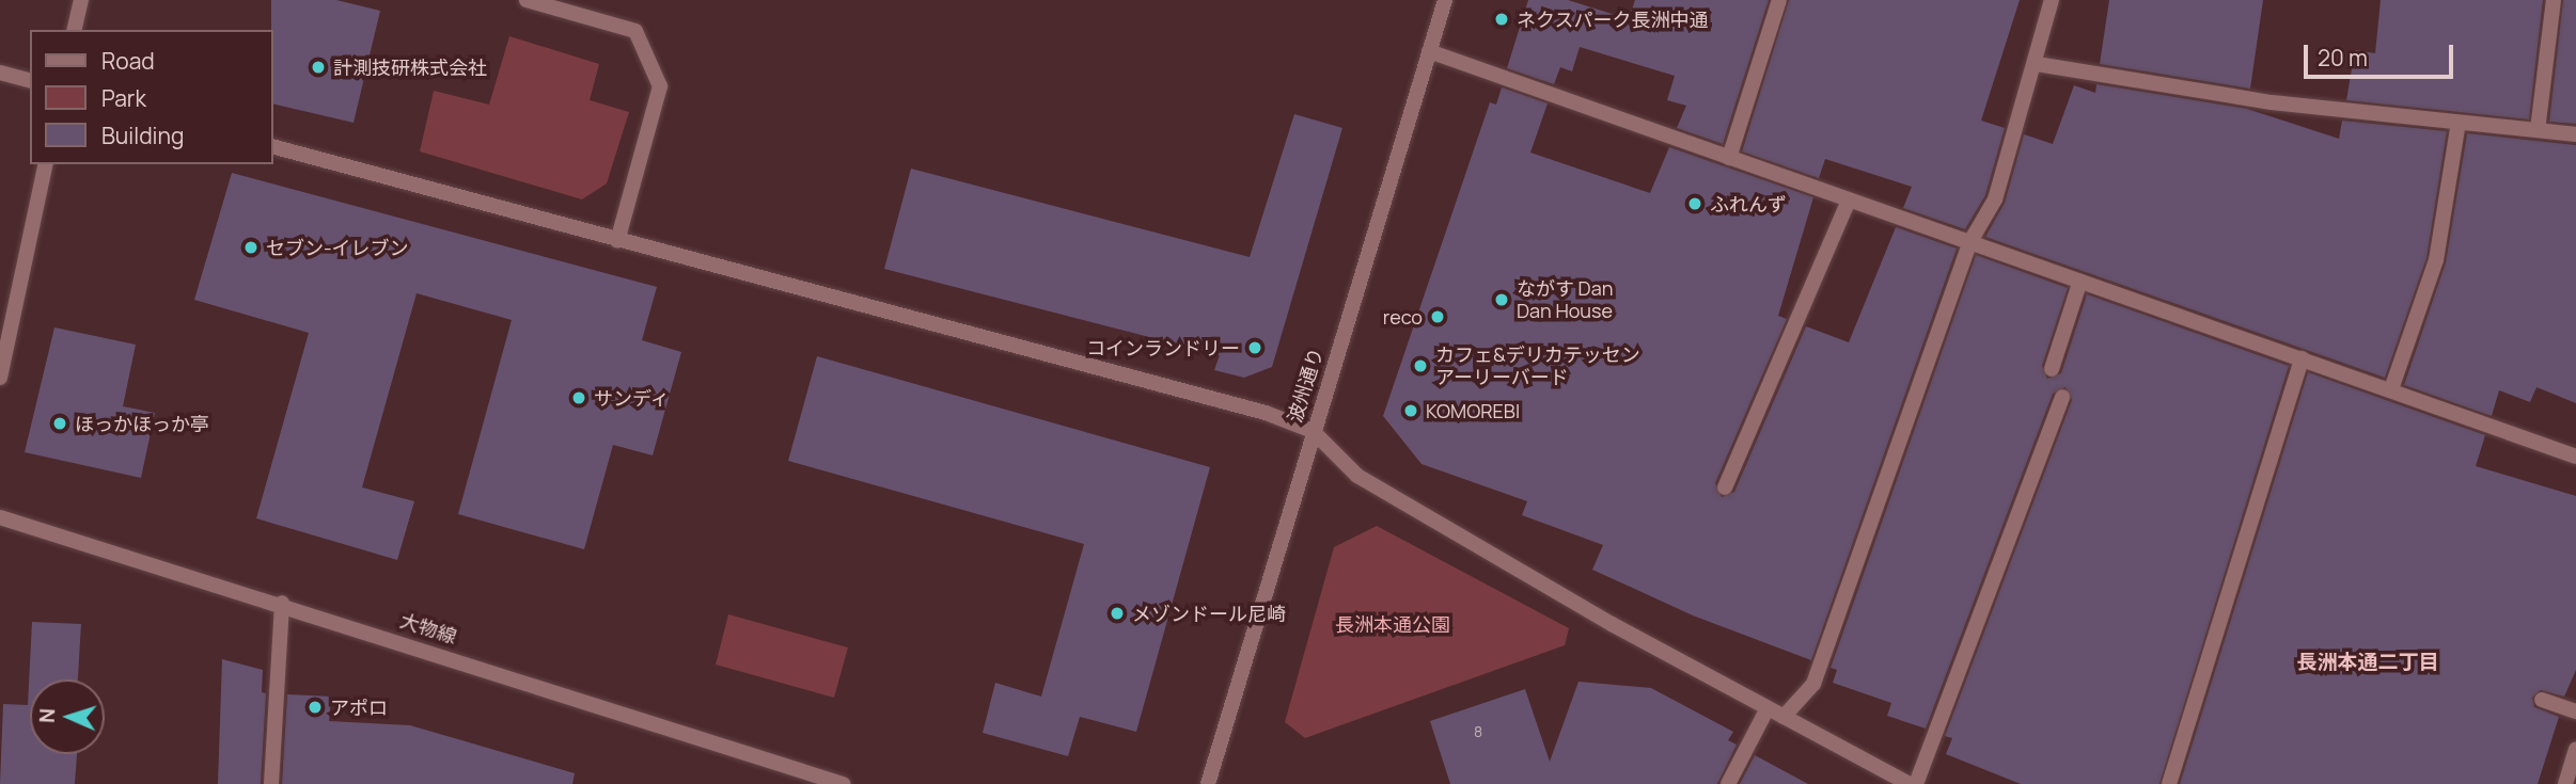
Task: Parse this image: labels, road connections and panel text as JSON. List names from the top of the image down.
{
  "streets": {
    "street": ["波州通り", "大物線"]
  },
  "districts": ["長洲本通二丁目"],
  "parks": ["長洲本通公園"],
  "places": [
    "ネクスパーク長洲中通",
    "計測技研株式会社",
    "ふれんず",
    "セブン-イレブン",
    "ながす Dan Dan House",
    "reco",
    "コインランドリー",
    "カフェ&デリカテッセン アーリーバード",
    "サンディ",
    "KOMOREBI",
    "ほっかほっか亭",
    "メゾンドール尼崎",
    "アポロ"
  ],
  "house_numbers": ["8"],
  "legend": ["Road", "Park", "Building"],
  "scale_bar": "20 m",
  "north": "left"
}
